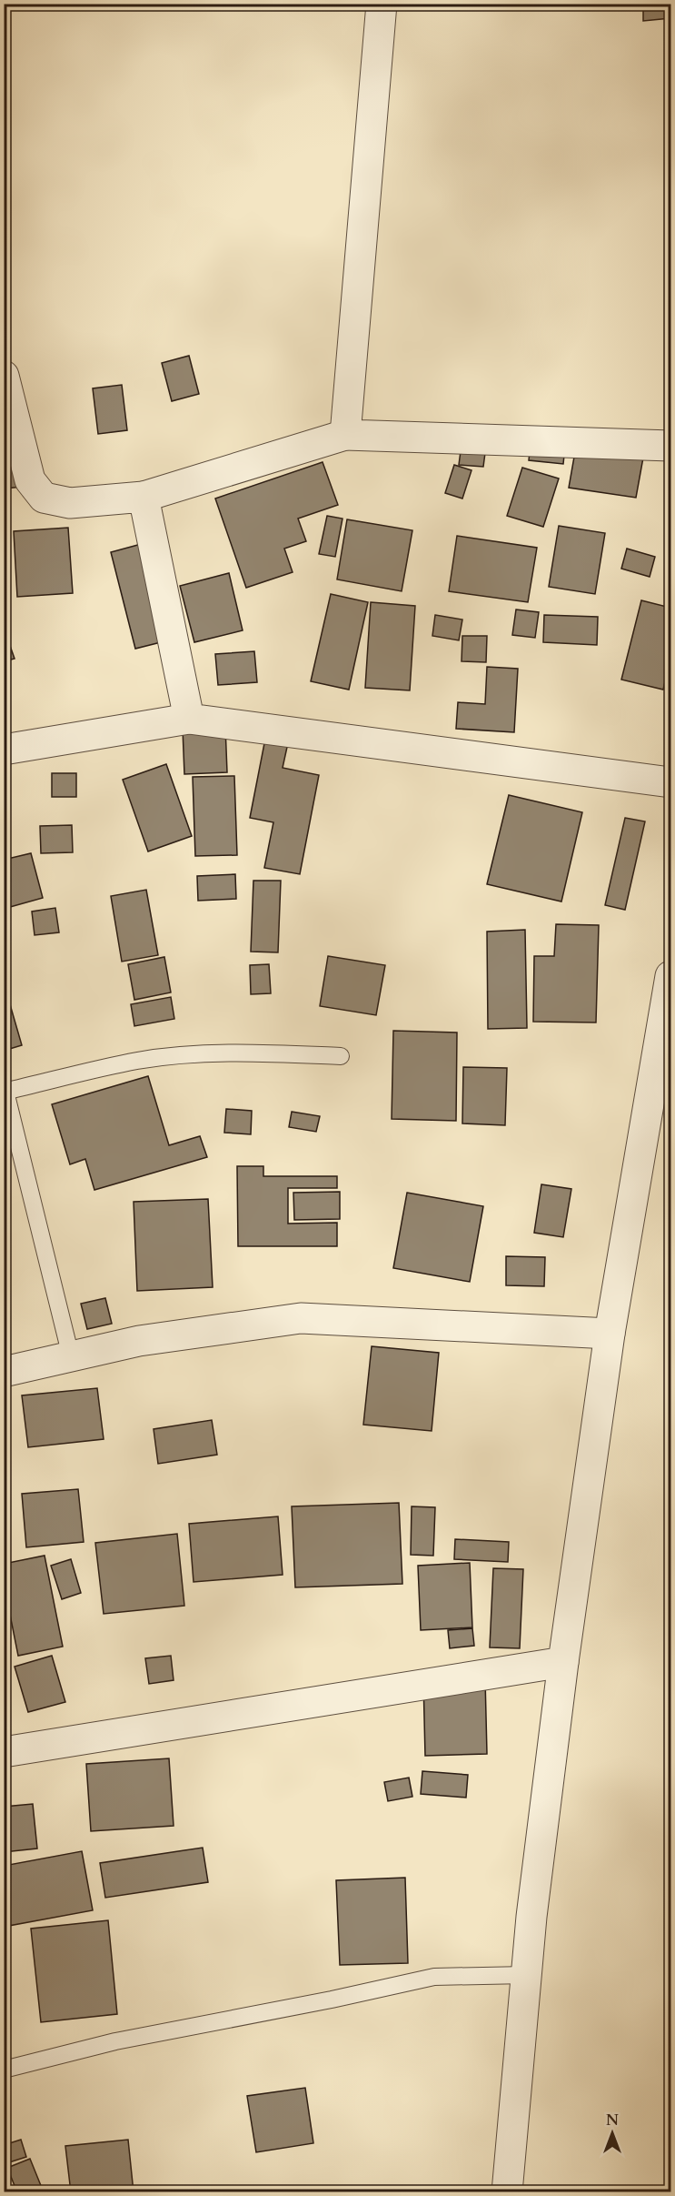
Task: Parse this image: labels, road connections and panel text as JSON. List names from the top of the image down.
{
  "north": "top"
}
